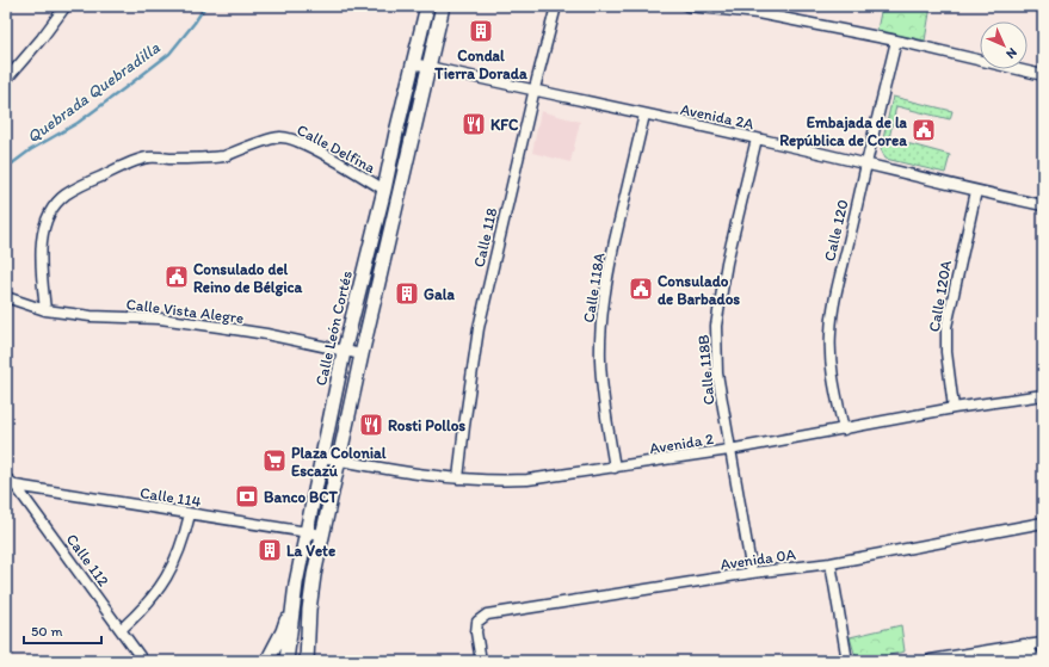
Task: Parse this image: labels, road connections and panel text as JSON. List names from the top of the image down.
{
  "streets": {
    "main road": ["Calle León Cortés"],
    "street": [
      "Avenida 2A",
      "Calle Delfina",
      "Calle 120",
      "Calle 118",
      "Calle 118A",
      "Calle 120A",
      "Calle Vista Alegre",
      "Calle 118B",
      "Avenida 2",
      "Calle 114",
      "Avenida 0A",
      "Calle 112"
    ]
  },
  "crossings": [
    ["Avenida 2A", "Calle 120"],
    ["Avenida 2A", "Calle 118"],
    ["Avenida 2A", "Calle 118A"],
    ["Avenida 2A", "Calle 120A"],
    ["Avenida 2A", "Calle León Cortés"],
    ["Avenida 2A", "Calle 118B"],
    ["Calle Delfina", "Calle Vista Alegre"],
    ["Calle Delfina", "Calle León Cortés"],
    ["Calle 120", "Avenida 2"],
    ["Calle 118", "Avenida 2"],
    ["Calle 118A", "Avenida 2"],
    ["Calle 120A", "Avenida 2"],
    ["Calle Vista Alegre", "Calle León Cortés"],
    ["Calle León Cortés", "Avenida 2"],
    ["Calle León Cortés", "Calle 114"],
    ["Calle 118B", "Avenida 2"],
    ["Calle 118B", "Avenida 0A"],
    ["Calle 114", "Calle 112"]
  ],
  "water": ["Quebrada Quebradilla"],
  "places": {
    "building": ["Condal Tierra Dorada", "Gala", "La Vete"],
    "restaurant": ["KFC", "Rosti Pollos"],
    "public building": ["Embajada de la República de Corea", "Consulado del Reino de Bélgica", "Consulado de Barbados"],
    "supermarket": ["Plaza Colonial Escazú"],
    "bank": ["Banco BCT"]
  },
  "scale_bar": "50 m",
  "north": "bottom right"
}
